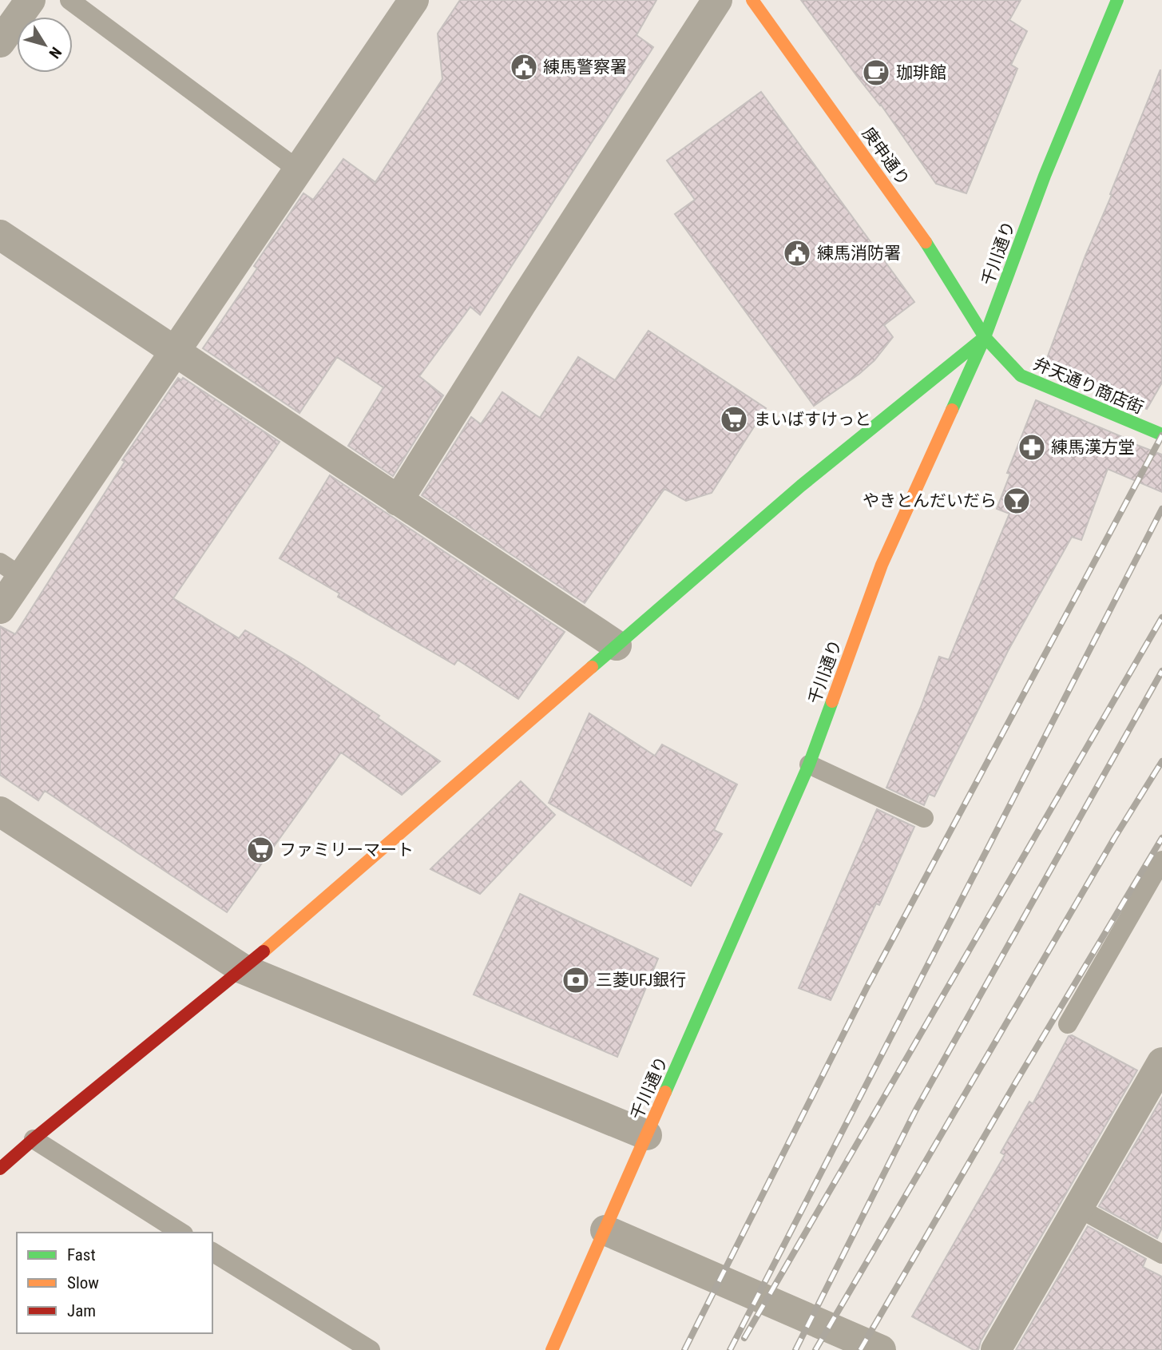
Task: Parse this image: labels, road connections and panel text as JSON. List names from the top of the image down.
{
  "streets": {
    "main road": ["庚申通り", "千川通り", "弁天通り商店街"]
  },
  "crossings": [
    ["庚申通り", "千川通り"],
    ["庚申通り", "弁天通り商店街"],
    ["千川通り", "弁天通り商店街"]
  ],
  "places": {
    "public building": ["練馬警察署", "練馬消防署"],
    "cafe": ["珈琲館"],
    "supermarket": ["まいばすけっと", "ファミリーマート"],
    "pharmacy": ["練馬漢方堂"],
    "bar": ["やきとんだいだら"],
    "bank": ["三菱UFJ銀行"]
  },
  "legend": ["Fast", "Slow", "Jam"],
  "north": "bottom right"
}
